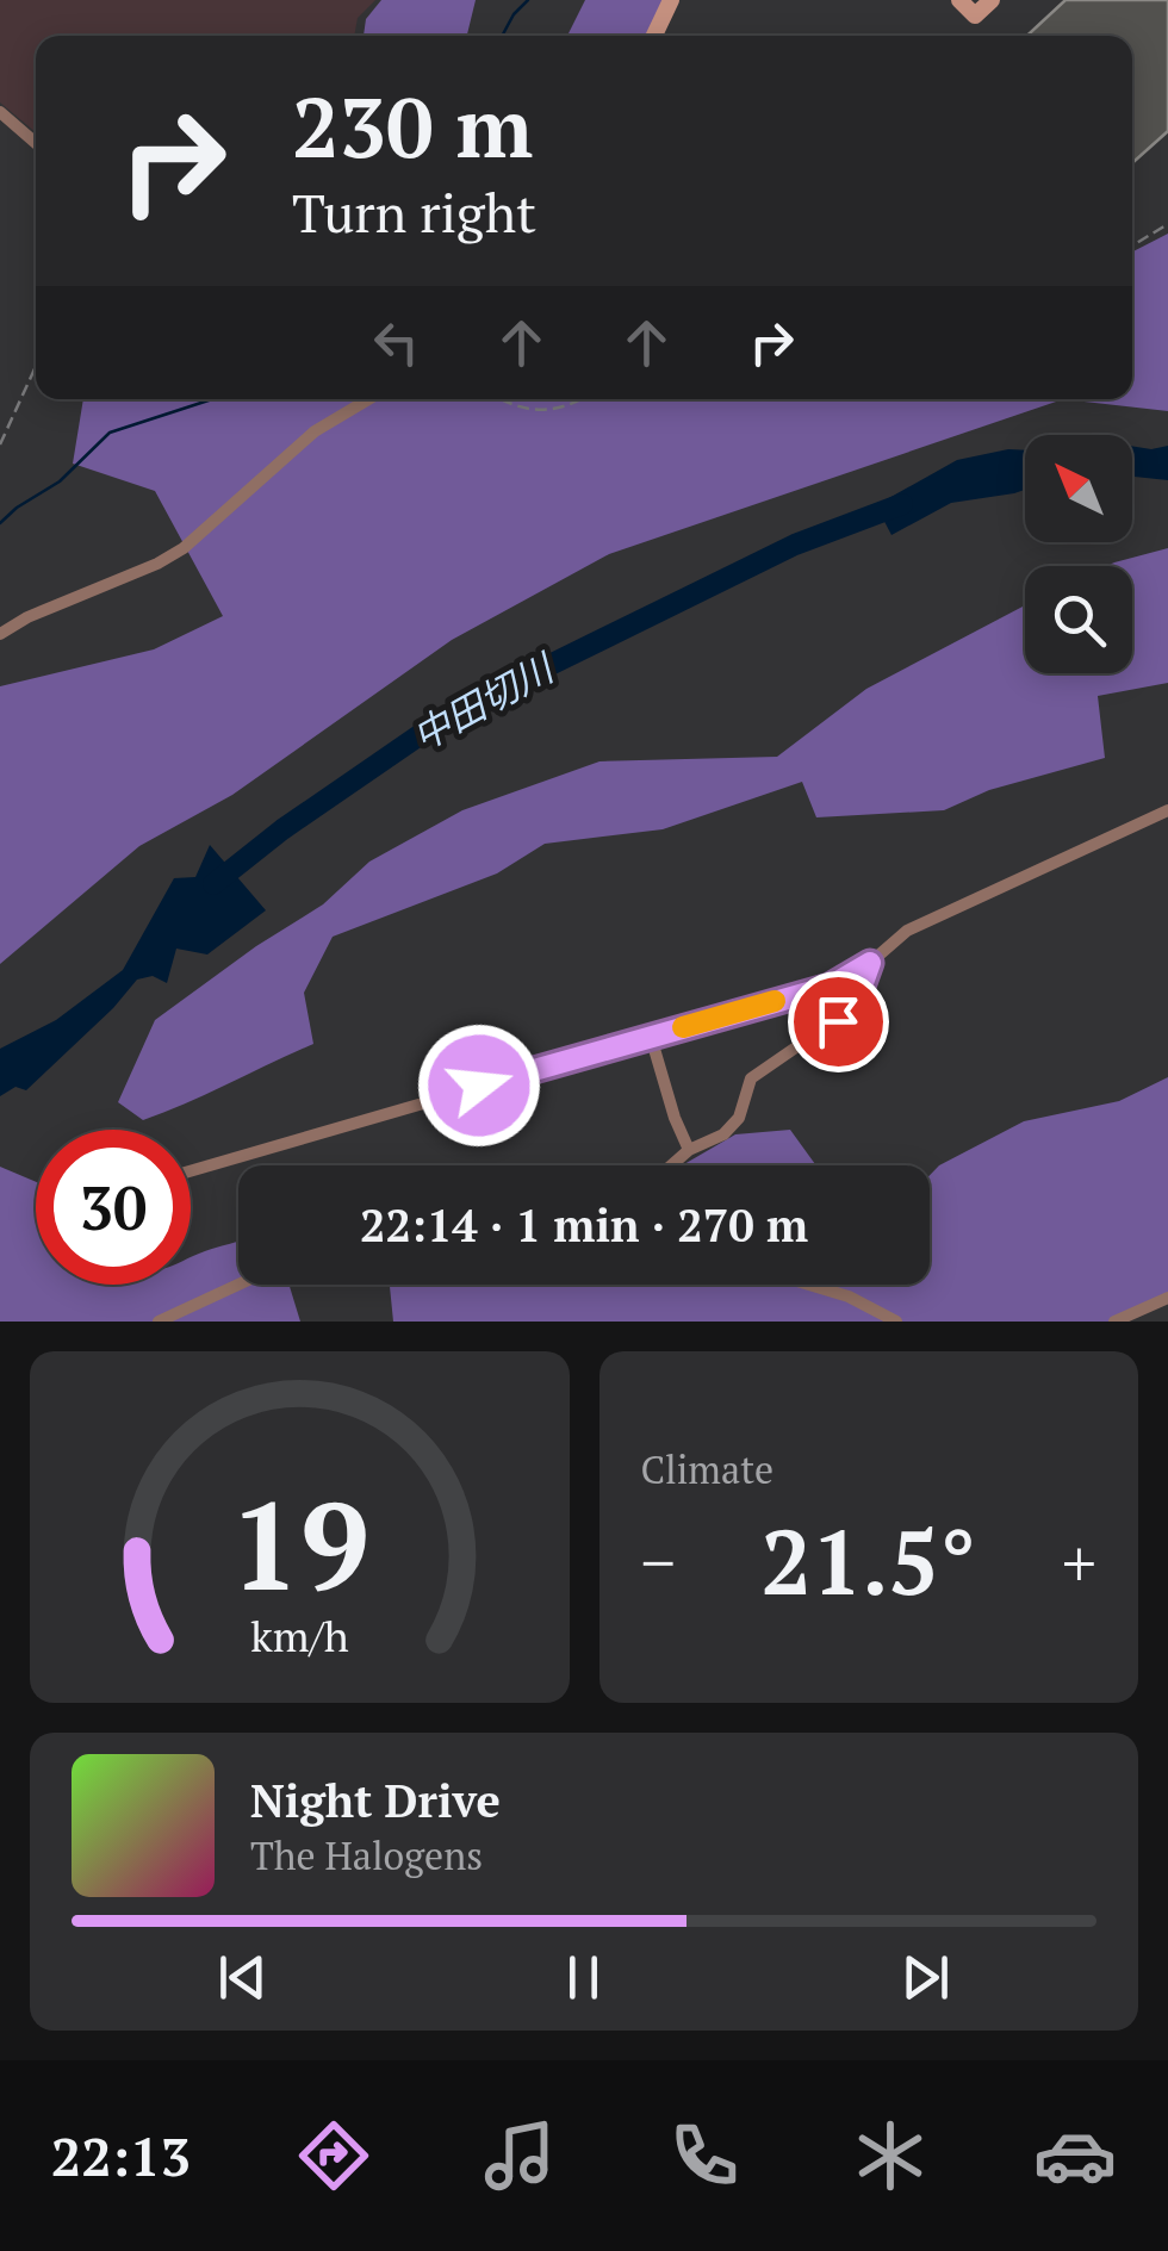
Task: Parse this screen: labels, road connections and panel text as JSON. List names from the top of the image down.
{
  "water": ["中田切川"],
  "north": "top left",
  "page": {
    "turn": ["230 m", "Turn right"],
    "limit": "30",
    "trip": "22:14 · 1 min · 270 m",
    "tile": "Climate",
    "heat": ["−", "21.5°", "+"],
    "song": ["Night Drive", "The Halogens"],
    "tabs": "22:13",
    "gauge": ["19", "km/h"]
  }
}
